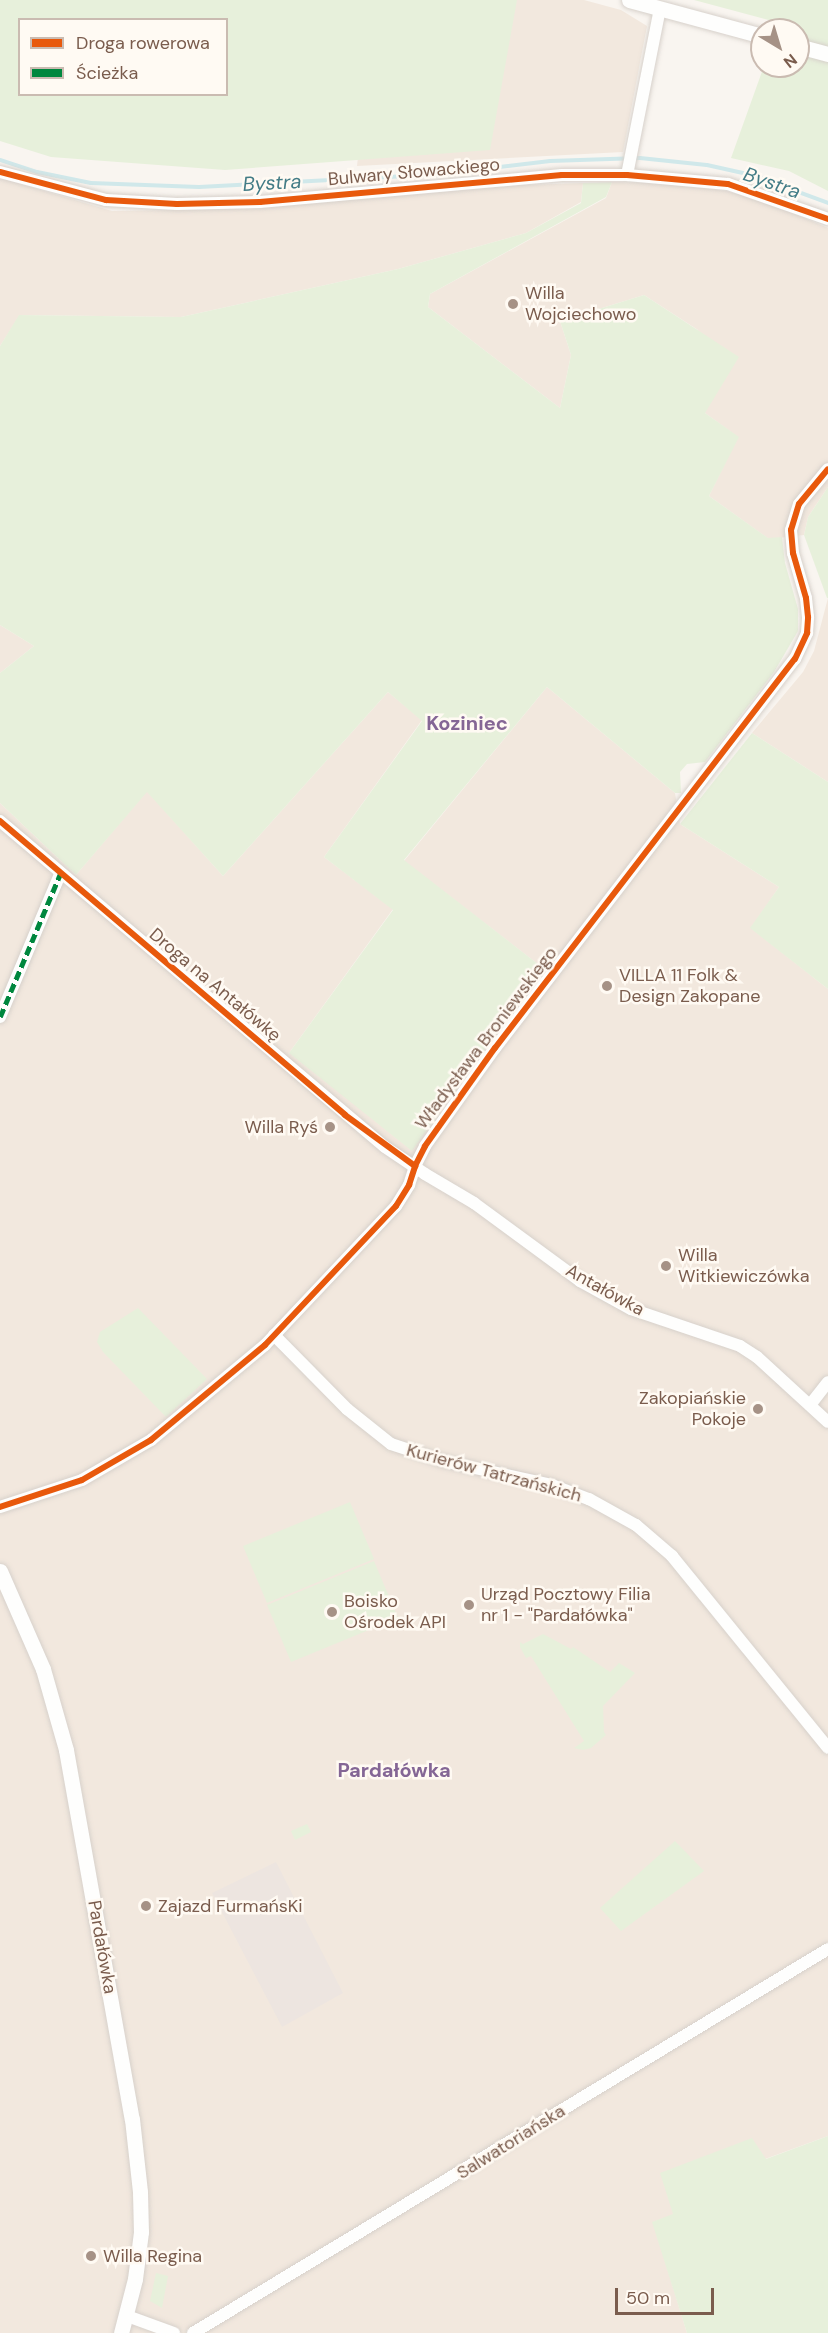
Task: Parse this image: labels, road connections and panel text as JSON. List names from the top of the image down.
{
  "streets": {
    "street": [
      "Bulwary Słowackiego",
      "Droga na Antałówkę",
      "Władysława Broniewskiego",
      "Antałówka",
      "Kurierów Tatrzańskich",
      "Pardałówka",
      "Salwatoriańska"
    ]
  },
  "crossings": [
    ["Droga na Antałówkę", "Władysława Broniewskiego"],
    ["Droga na Antałówkę", "Antałówka"],
    ["Władysława Broniewskiego", "Antałówka"],
    ["Władysława Broniewskiego", "Kurierów Tatrzańskich"]
  ],
  "districts": ["Koziniec", "Pardałówka"],
  "water": ["Bystra"],
  "places": [
    "Willa Wojciechowo",
    "VILLA 11 Folk & Design Zakopane",
    "Willa Ryś",
    "Willa Witkiewiczówka",
    "Zakopiańskie Pokoje",
    "Urząd Pocztowy Filia nr 1 - \"Pardałówka\"",
    "Boisko Ośrodek API",
    "Zajazd FurmańsKi",
    "Willa Regina"
  ],
  "legend": ["Droga rowerowa", "Ścieżka"],
  "scale_bar": "50 m",
  "north": "bottom right"
}
